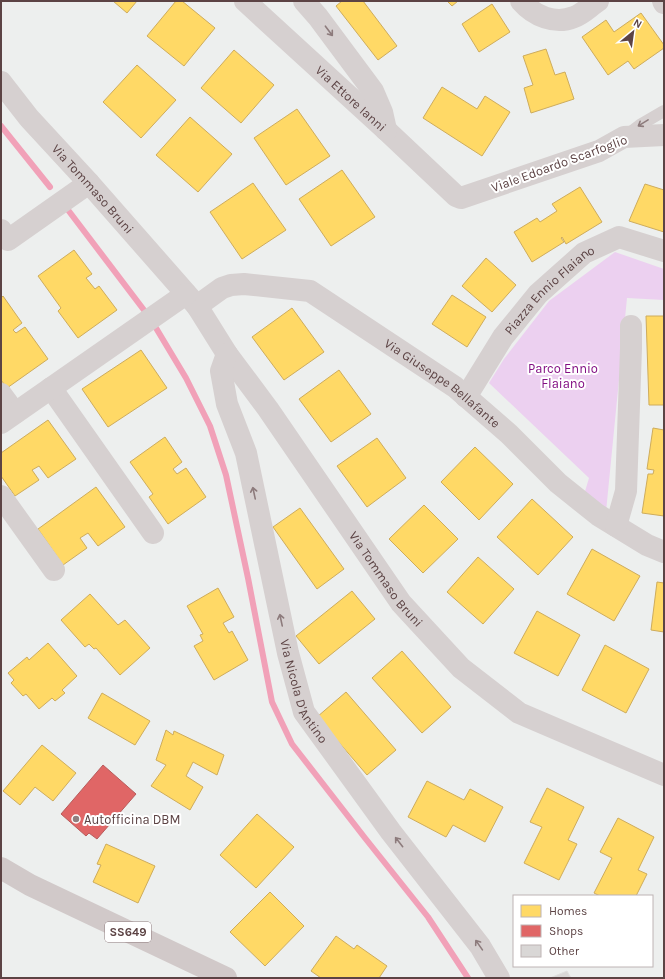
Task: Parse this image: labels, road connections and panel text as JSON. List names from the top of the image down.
{
  "streets": {
    "main road": ["SS649"],
    "street": [
      "Via Ettore Ianni",
      "Viale Edoardo Scarfoglio",
      "Via Tommaso Bruni",
      "Piazza Ennio Flaiano",
      "Via Giuseppe Bellafante",
      "Via Nicola D'Antino"
    ]
  },
  "crossings": [
    ["Via Ettore Ianni", "Viale Edoardo Scarfoglio"],
    ["Via Tommaso Bruni", "Via Giuseppe Bellafante"],
    ["Via Tommaso Bruni", "Via Nicola D'Antino"],
    ["Piazza Ennio Flaiano", "Via Giuseppe Bellafante"]
  ],
  "one_way": ["Via Nicola D'Antino"],
  "parks": ["Parco Ennio Flaiano"],
  "places": ["Autofficina DBM"],
  "legend": ["Homes", "Shops", "Other"],
  "north": "top right"
}
